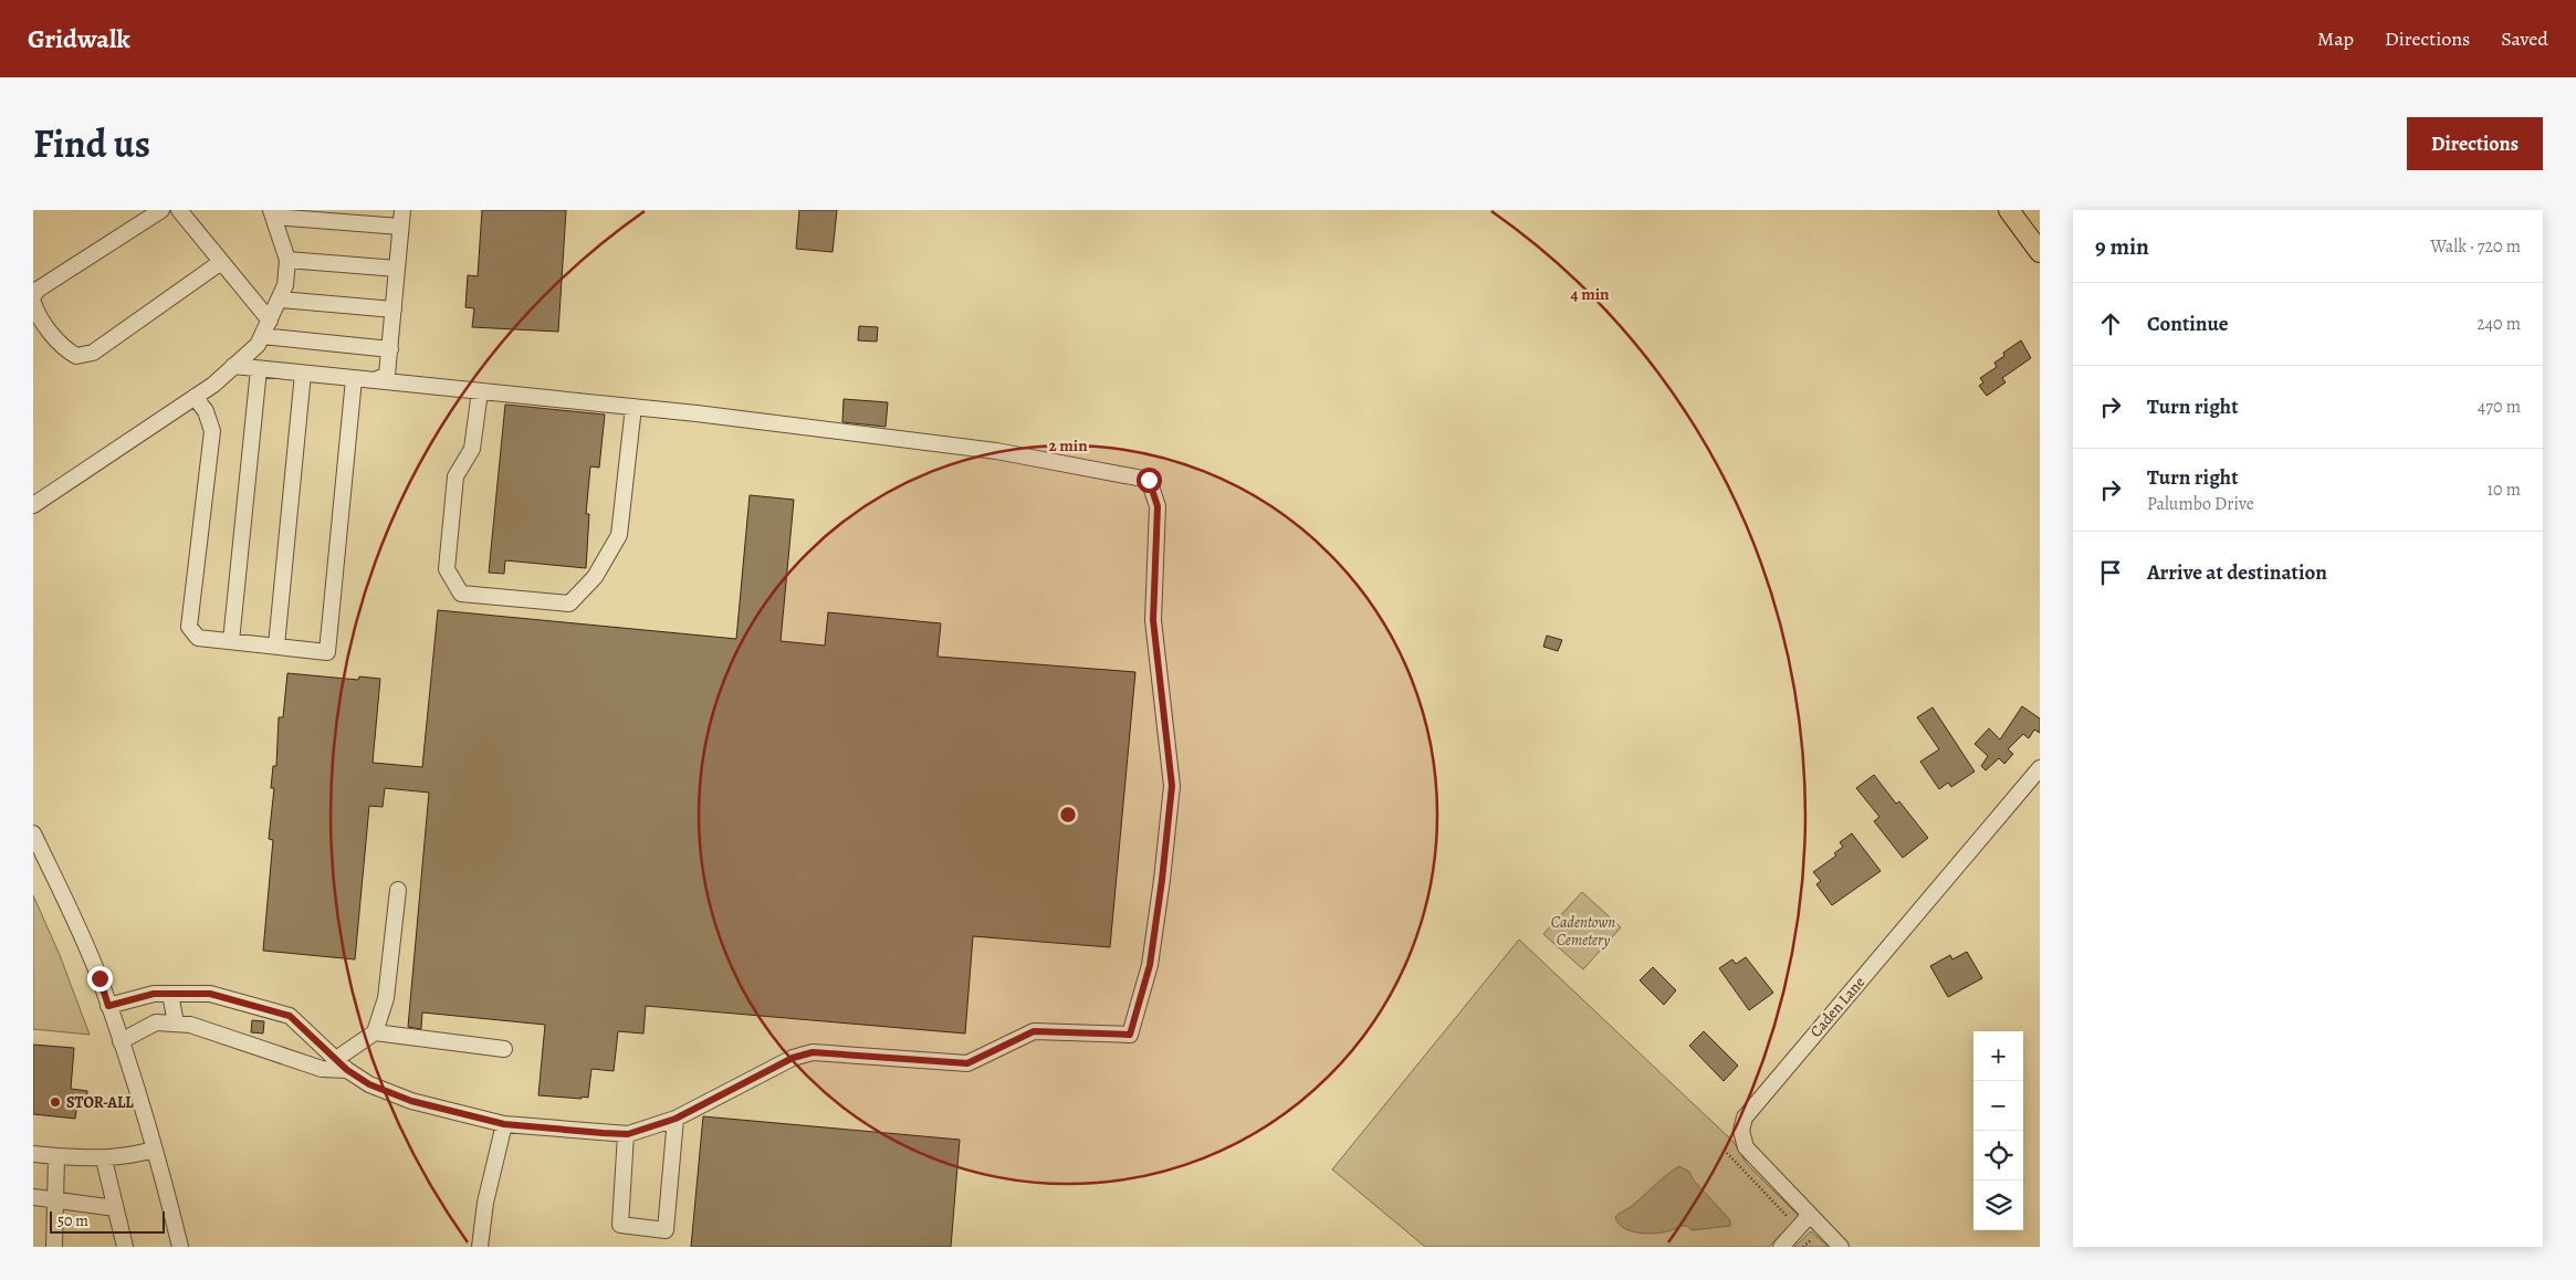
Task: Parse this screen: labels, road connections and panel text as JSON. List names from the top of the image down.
{
  "streets": {
    "street": ["Caden Lane"]
  },
  "parks": ["Cadentown Cemetery"],
  "places": ["STOR-ALL"],
  "scale_bar": "50 m",
  "page": {
    "header": "Gridwalk",
    "nav": ["Map", "Directions", "Saved"],
    "title": "Find us",
    "buttons": "Directions",
    "heading": ["9 min", "Walk · 720 m"],
    "list": [
      ["Continue", "240 m"],
      ["Turn right", "470 m"],
      ["Turn right", "Palumbo Drive", "10 m"],
      "Arrive at destination"
    ],
    "map_buttons": ["+", "−"],
    "scale": "50 m"
  },
  "rings": ["4 min", "2 min"]
}
